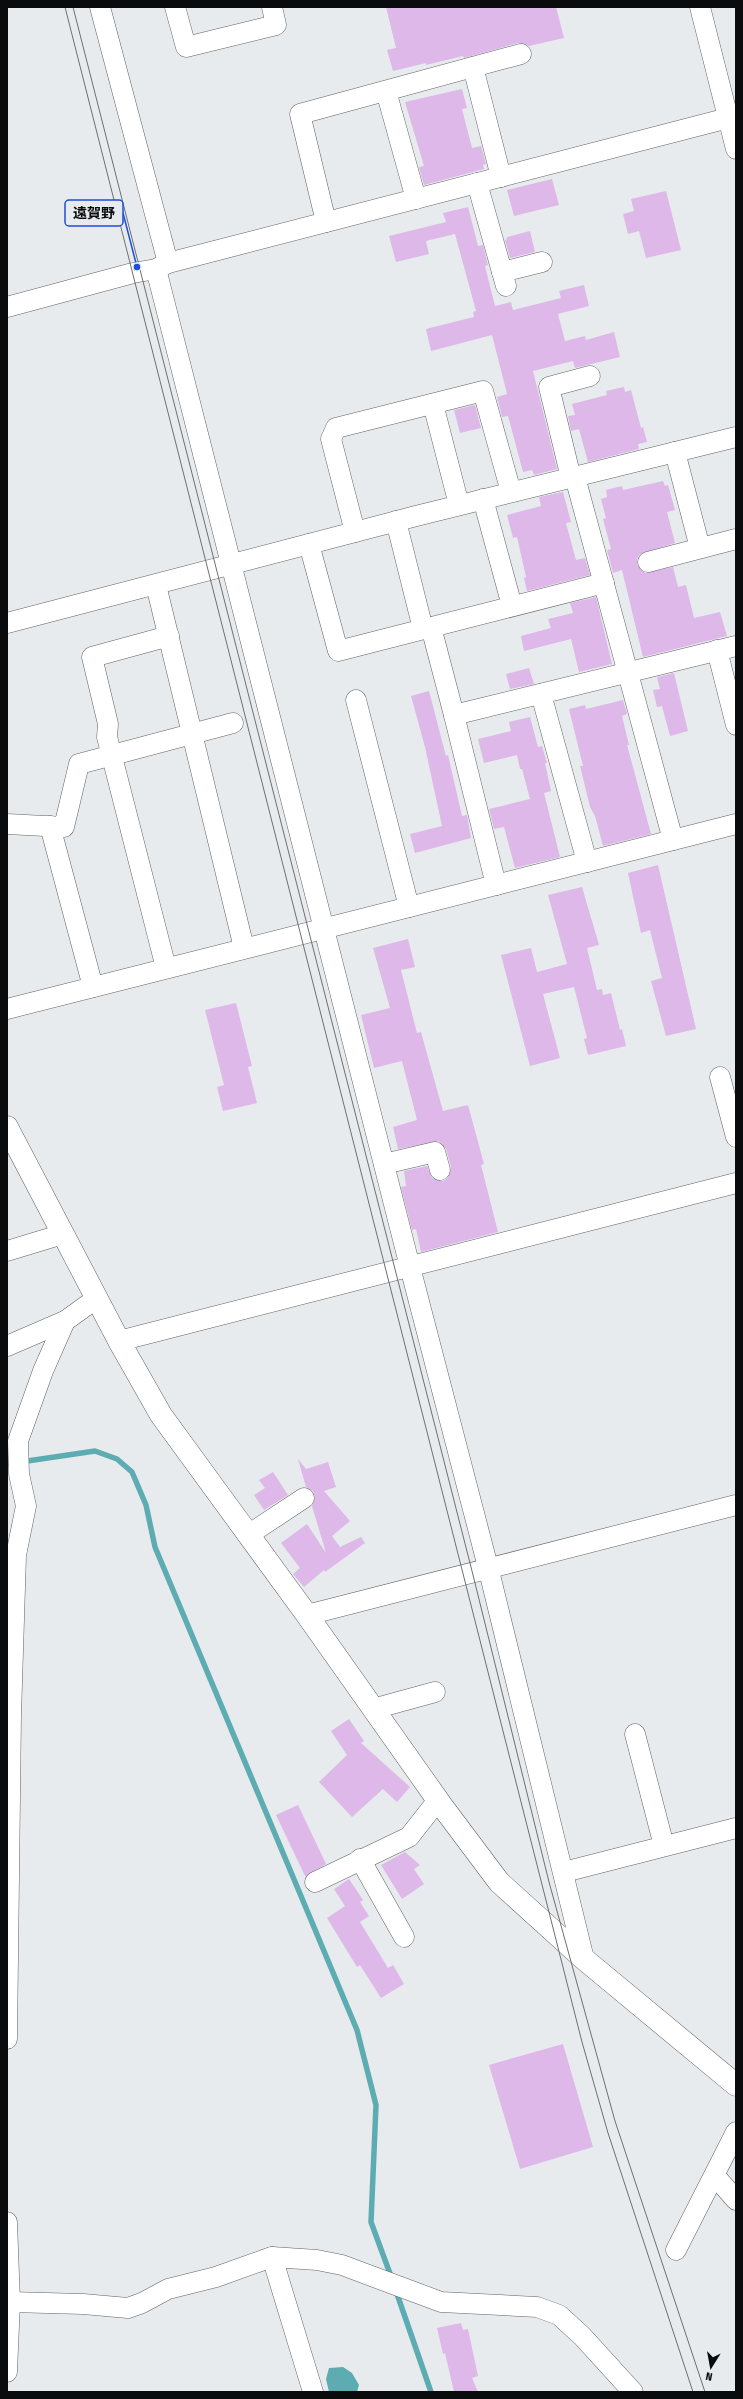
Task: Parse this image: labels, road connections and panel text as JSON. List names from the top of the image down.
{
  "places": ["遠賀野"],
  "north": "bottom"
}
